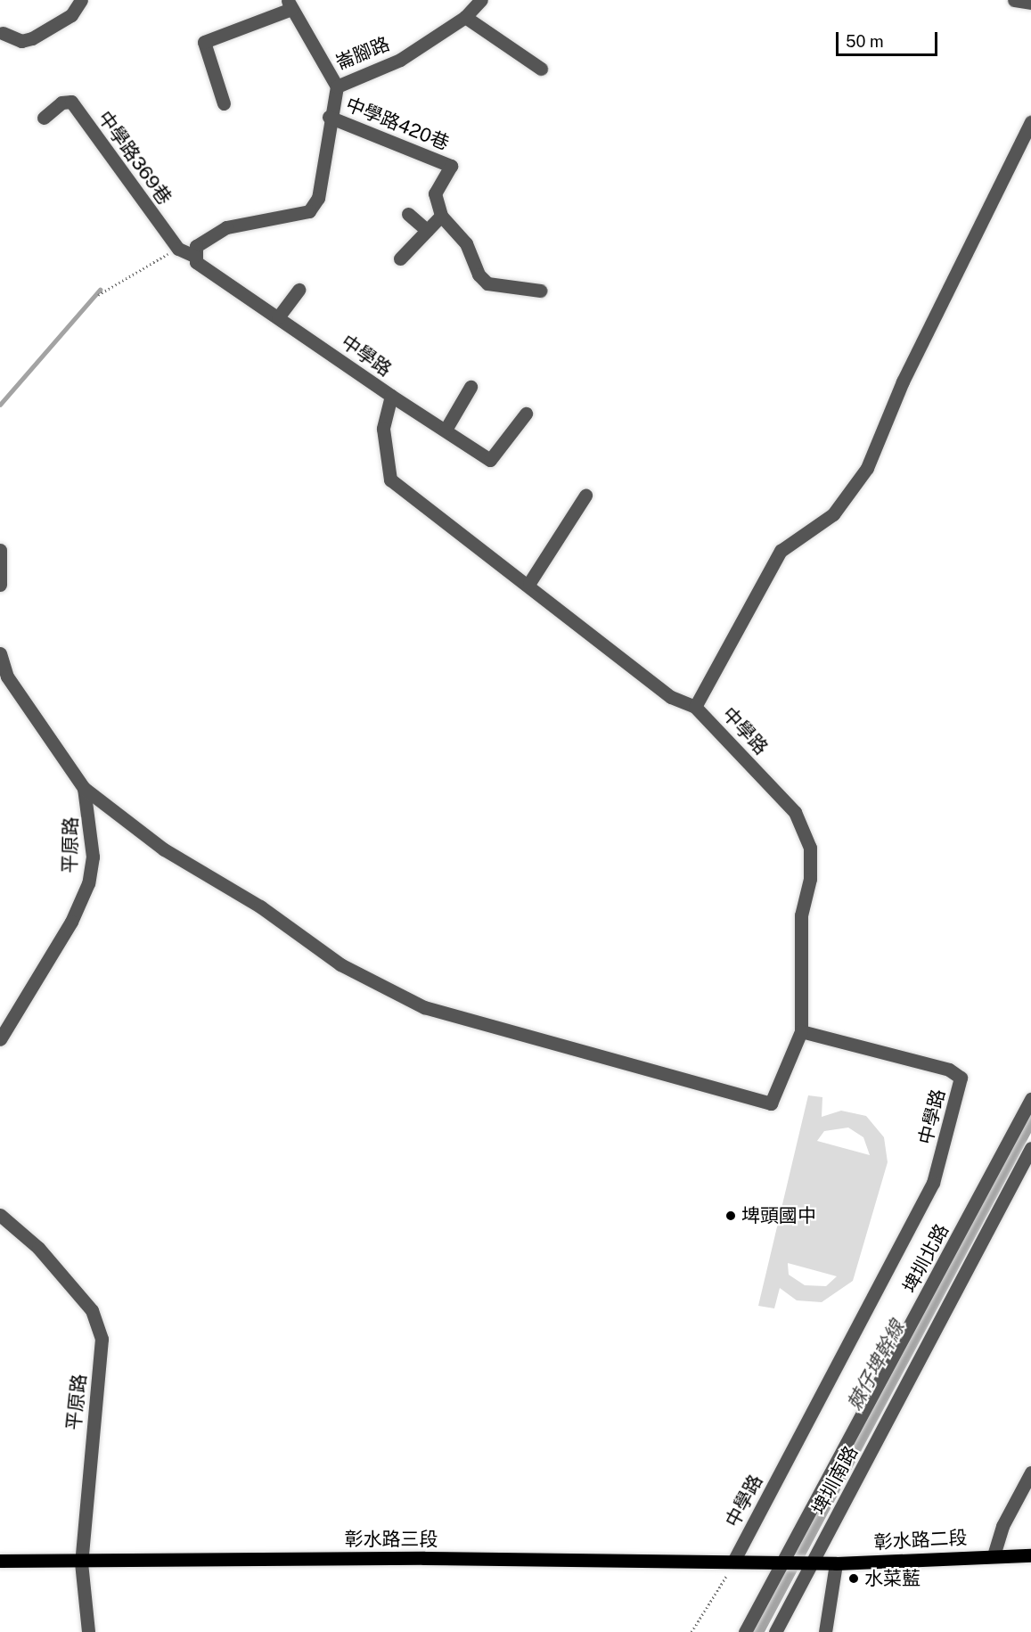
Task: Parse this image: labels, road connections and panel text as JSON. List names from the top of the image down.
{
  "streets": {
    "main road": ["彰水路三段", "彰水路二段"],
    "street": [
      "崙腳路",
      "中學路420巷",
      "中學路369巷",
      "中學路",
      "平原路",
      "埤圳北路",
      "埤圳南路"
    ]
  },
  "crossings": [
    ["中學路", "彰水路三段"],
    ["平原路", "彰水路三段"],
    ["埤圳北路", "彰水路三段"],
    ["埤圳北路", "彰水路二段"],
    ["埤圳南路", "彰水路二段"],
    ["彰水路三段", "彰水路二段"]
  ],
  "water": ["棘仔埤幹線"],
  "places": ["埤頭國中", "水菜藍"],
  "scale_bar": "50 m"
}
